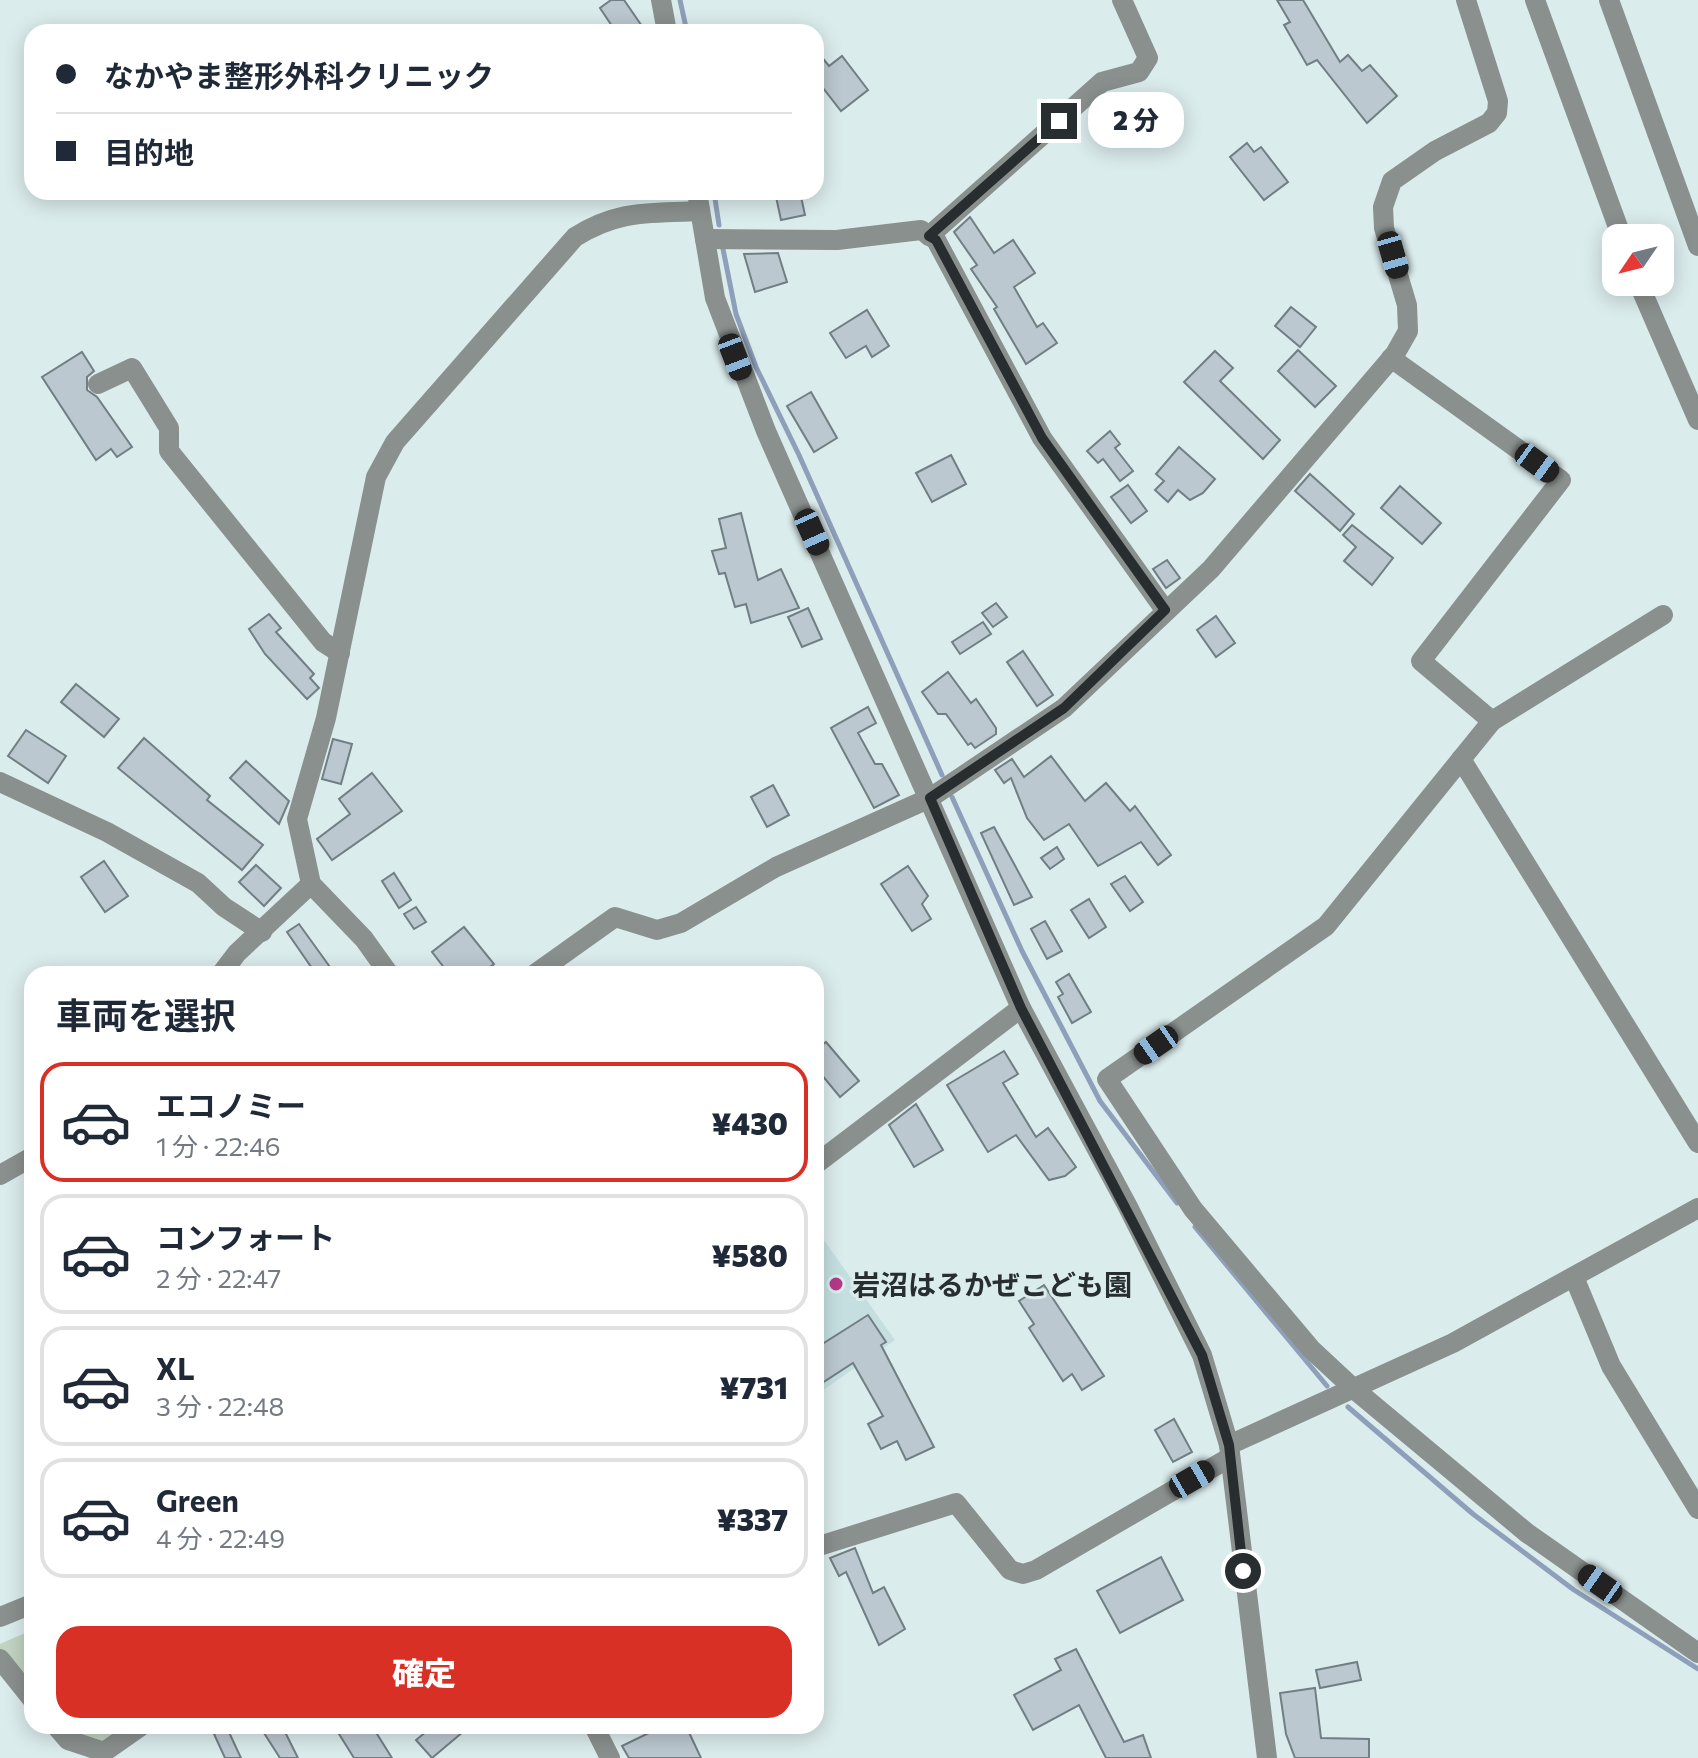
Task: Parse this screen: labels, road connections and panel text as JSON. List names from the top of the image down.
{
  "places": ["岩沼はるかぜこども園"],
  "north": "bottom left",
  "page": {
    "banner": ["なかやま整形外科クリニック", "目的地"],
    "bubble": "2 分",
    "heading": "車両を選択",
    "list": [
      {
        "name": "エコノミー",
        "note": "1 分 · 22:46",
        "value": "¥430"
      },
      {
        "name": "コンフォート",
        "note": "2 分 · 22:47",
        "value": "¥580"
      },
      {
        "name": "XL",
        "note": "3 分 · 22:48",
        "value": "¥731"
      },
      {
        "name": "Green",
        "note": "4 分 · 22:49",
        "value": "¥337"
      }
    ],
    "buttons": "確定"
  }
}
